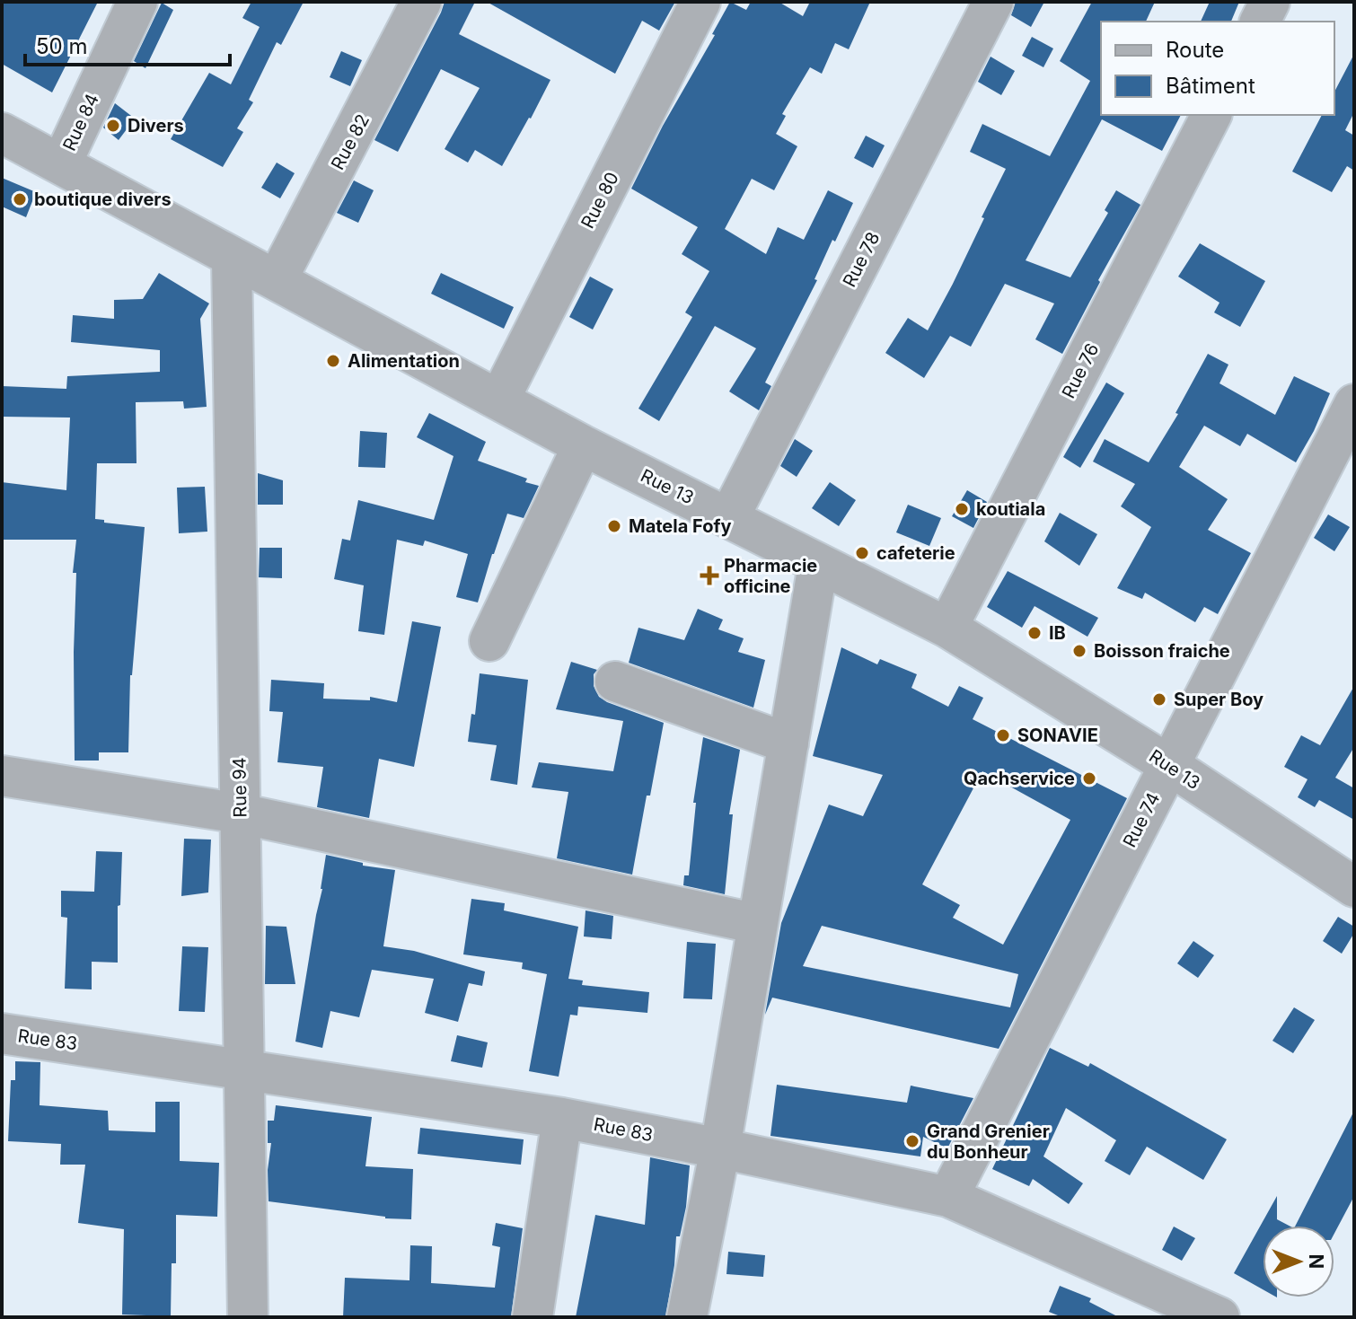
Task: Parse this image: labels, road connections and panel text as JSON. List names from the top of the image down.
{
  "streets": {
    "street": [
      "Rue 84",
      "Rue 82",
      "Rue 80",
      "Rue 78",
      "Rue 76",
      "Rue 13",
      "Rue 94",
      "Rue 74",
      "Rue 83"
    ]
  },
  "crossings": [
    ["Rue 84", "Rue 13"],
    ["Rue 82", "Rue 13"],
    ["Rue 80", "Rue 13"],
    ["Rue 78", "Rue 13"],
    ["Rue 76", "Rue 13"],
    ["Rue 13", "Rue 94"],
    ["Rue 13", "Rue 74"],
    ["Rue 94", "Rue 83"],
    ["Rue 74", "Rue 83"]
  ],
  "places": {
    "other": [
      "Divers",
      "boutique divers",
      "Alimentation",
      "koutiala",
      "Matela Fofy",
      "cafeterie",
      "IB",
      "Boisson fraiche",
      "Super Boy",
      "SONAVIE",
      "Qachservice",
      "Grand Grenier du Bonheur"
    ],
    "health": ["Pharmacie officine"]
  },
  "legend": ["Route", "Bâtiment"],
  "scale_bar": "50 m",
  "north": "right"
}
